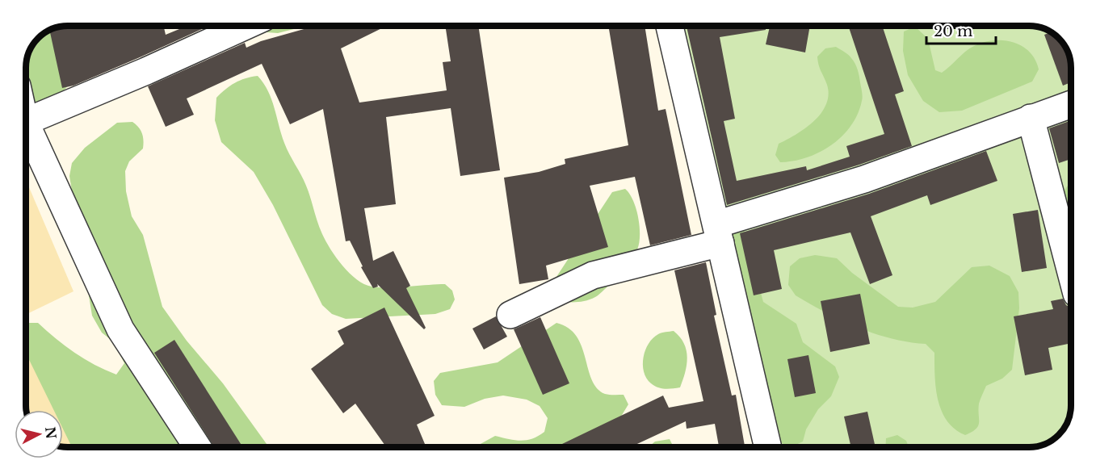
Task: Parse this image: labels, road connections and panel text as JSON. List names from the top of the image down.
{
  "scale_bar": "20 m",
  "north": "right"
}
